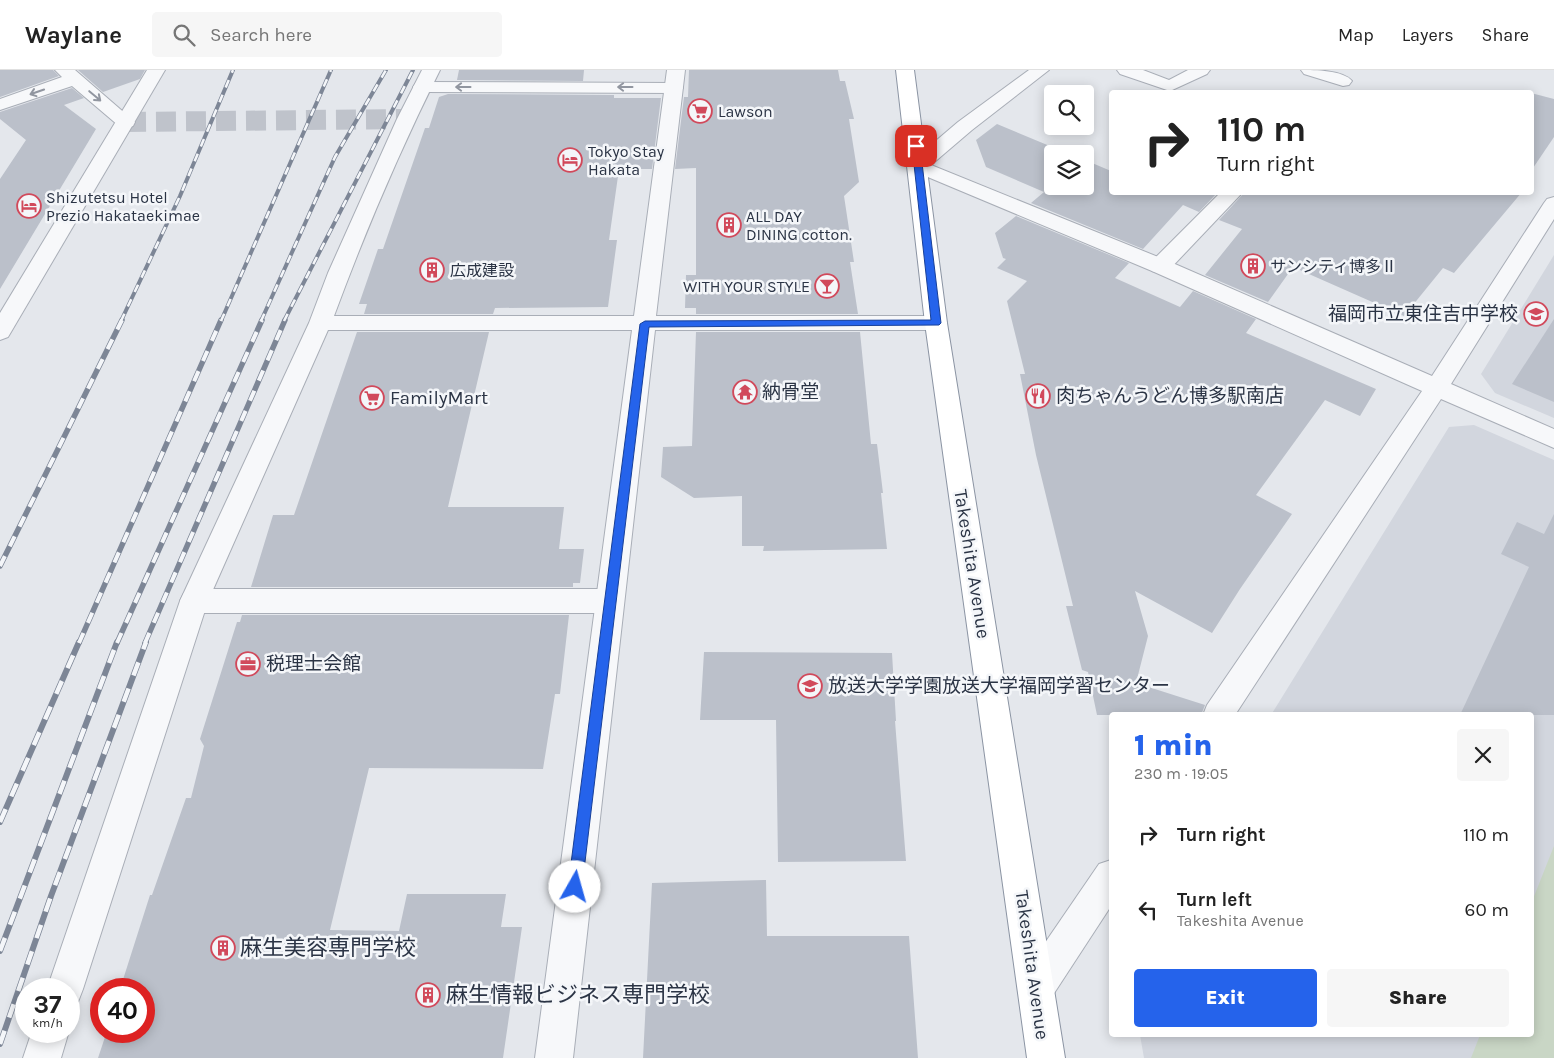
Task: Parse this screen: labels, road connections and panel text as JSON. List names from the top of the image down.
{
  "streets": {
    "highway": ["Takeshita Avenue"]
  },
  "places": {
    "supermarket": ["Lawson", "FamilyMart"],
    "hotel": ["Tokyo Stay Hakata", "Shizutetsu Hotel Prezio Hakataekimae"],
    "building": [
      "ALL DAY DINING cotton.",
      "サンシティ博多Ⅱ",
      "広成建設",
      "麻生美容専門学校",
      "麻生情報ビジネス専門学校"
    ],
    "bar": ["WITH YOUR STYLE"],
    "school or university": ["福岡市立東住吉中学校", "放送大学学園放送大学福岡学習センター"],
    "temple": ["納骨堂"],
    "restaurant": ["肉ちゃんうどん博多駅南店"],
    "office": ["税理士会館"]
  },
  "page": {
    "header": "Waylane",
    "search": "Search here",
    "nav": ["Map", "Layers", "Share"],
    "turn": ["110 m", "Turn right"],
    "heading": ["1 min", "230 m · 19:05"],
    "list": [
      {
        "name": "Turn right",
        "value": "110 m"
      },
      {
        "name": "Turn left",
        "note": "Takeshita Avenue",
        "value": "60 m"
      }
    ],
    "buttons": ["Exit", "Share"],
    "speed": "37 km/h",
    "limit": "40"
  }
}
